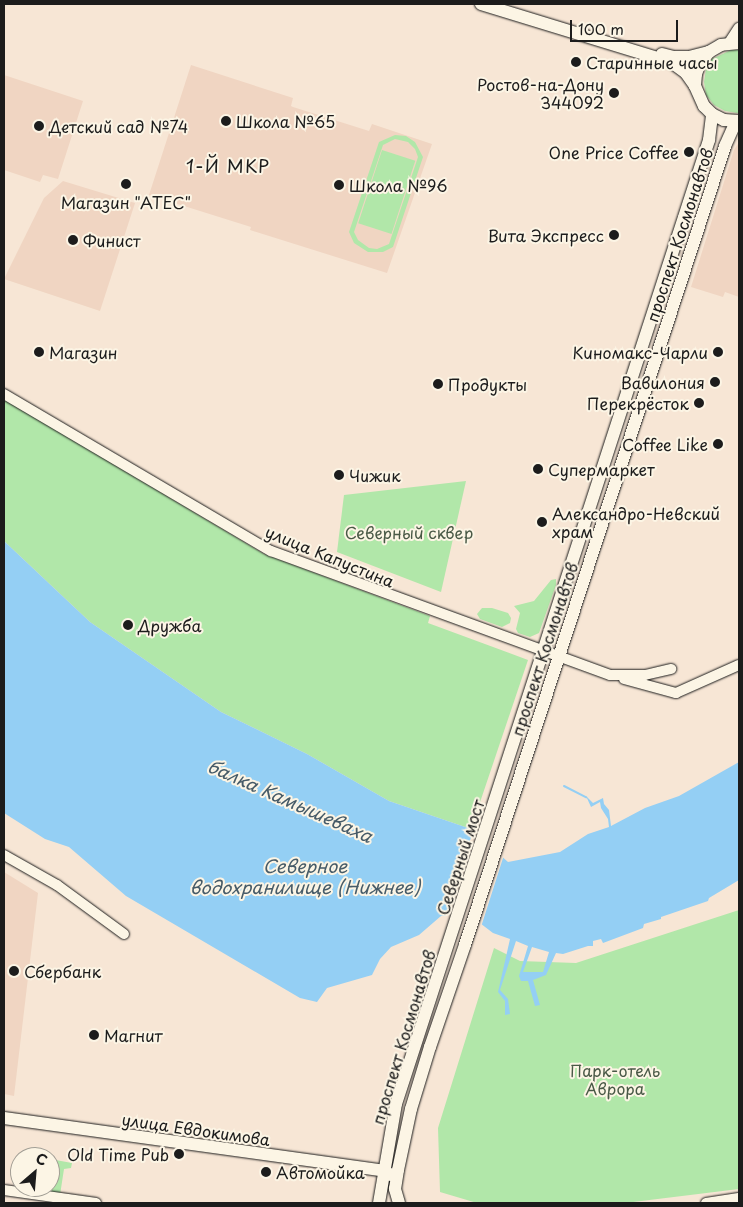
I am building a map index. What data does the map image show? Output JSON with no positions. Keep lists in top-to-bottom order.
{
  "streets": {
    "main road": ["проспект Космонавтов", "Северный мост", "улица Евдокимова"],
    "street": ["улица Капустина"]
  },
  "crossings": [
    ["проспект Космонавтов", "улица Капустина"],
    ["проспект Космонавтов", "Северный мост"],
    ["проспект Космонавтов", "улица Евдокимова"]
  ],
  "districts": ["1-Й МКР"],
  "water": ["балка Камышеваха", "Северное водохранилище (Нижнее)"],
  "parks": ["Северный сквер", "Парк-отель Аврора"],
  "places": [
    "Старинные часы",
    "Ростов-на-Дону 344092",
    "Школа №65",
    "Детский сад №74",
    "One Price Coffee",
    "Магазин \"АТЕС\"",
    "Школа №96",
    "Вита Экспресс",
    "Финист",
    "Магазин",
    "Киномакс-Чарли",
    "Вавилония",
    "Продукты",
    "Перекрёсток",
    "Coffee Like",
    "Супермаркет",
    "Чижик",
    "Александро-Невский храм",
    "Дружба",
    "Сбербанк",
    "Магнит",
    "Old Time Pub",
    "Автомойка"
  ],
  "scale_bar": "100 m",
  "north": "top right"
}
